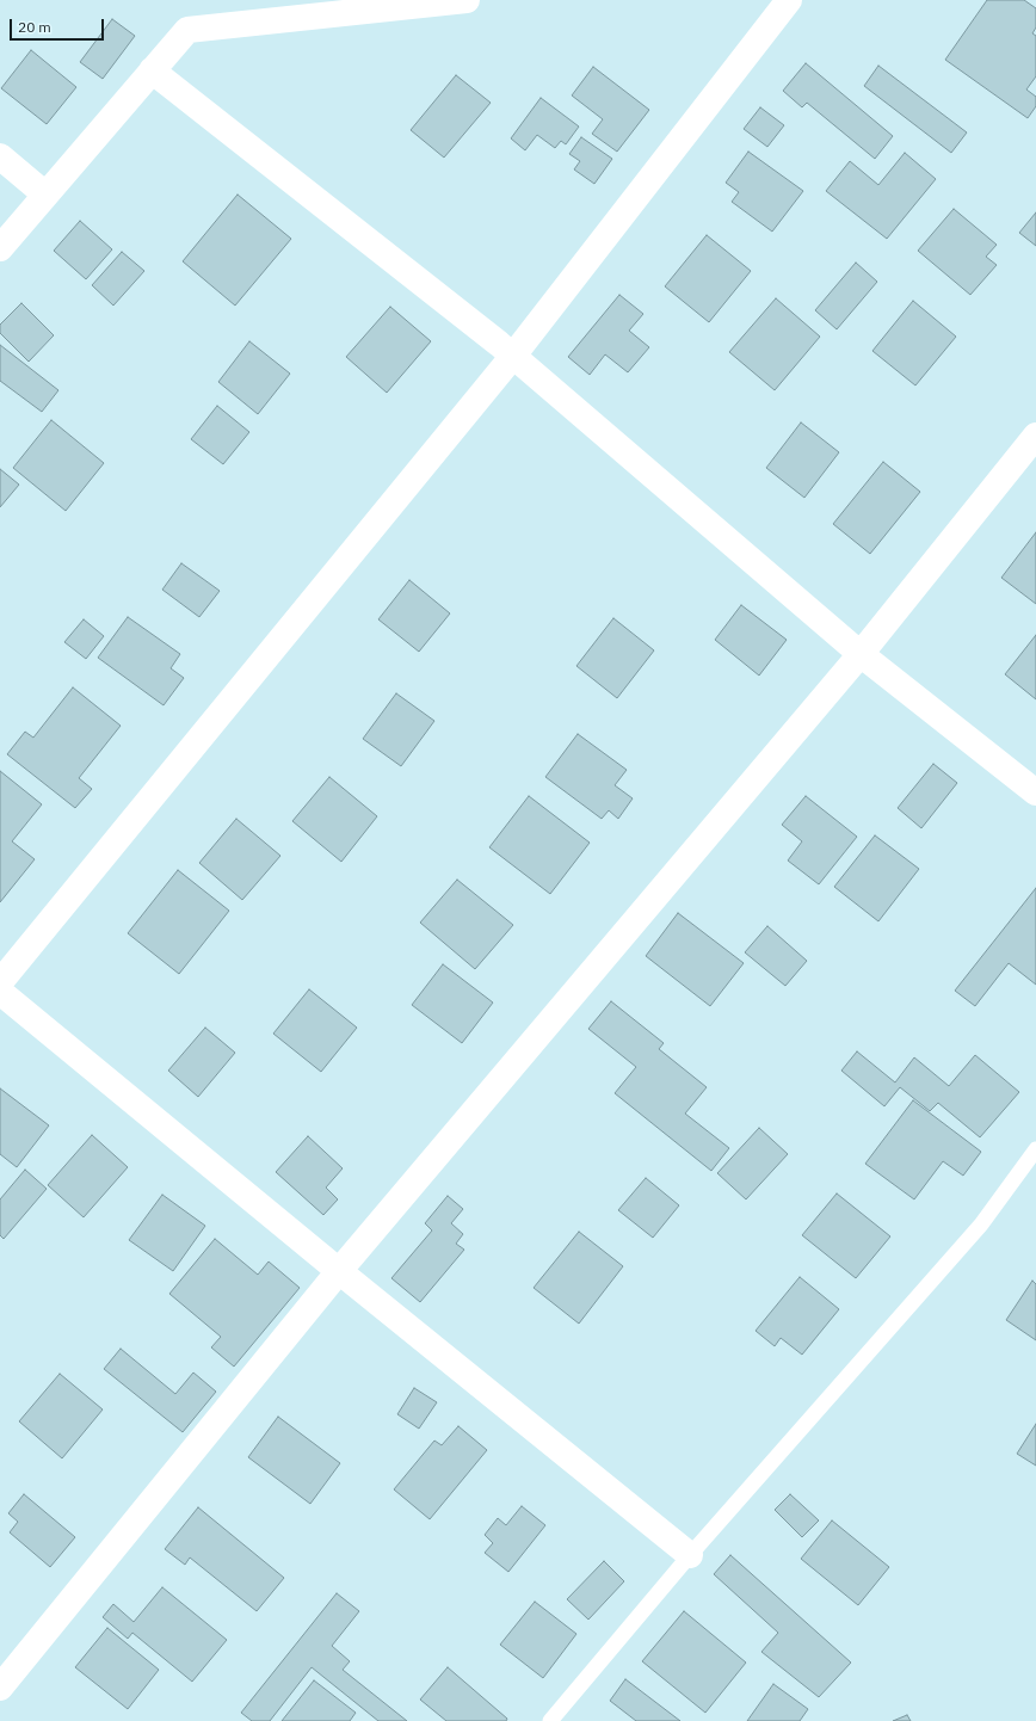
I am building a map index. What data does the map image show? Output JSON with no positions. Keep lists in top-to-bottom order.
{
  "scale_bar": "20 m"
}
